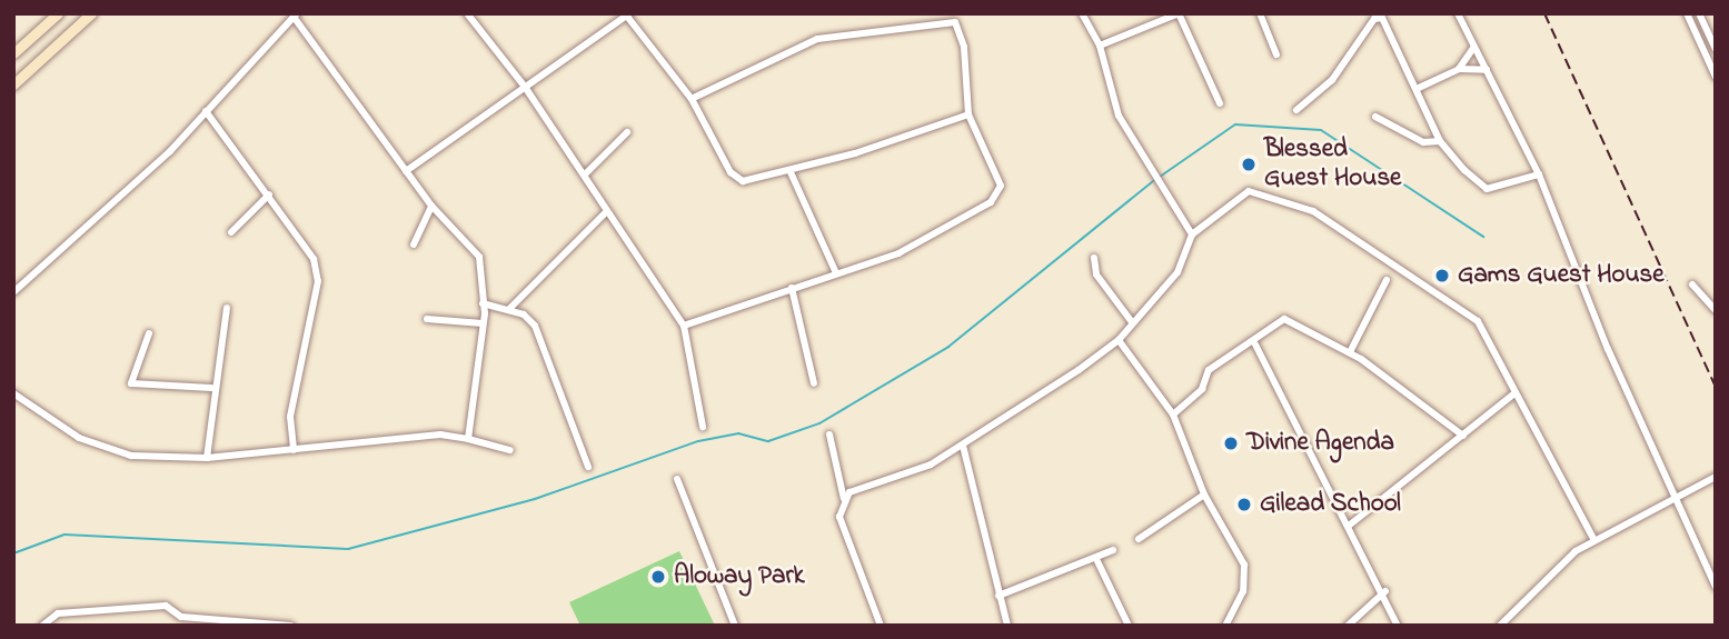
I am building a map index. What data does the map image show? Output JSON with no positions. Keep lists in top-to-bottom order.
{
  "places": [
    "Blessed Guest House",
    "Gams Guest House",
    "Divine Agenda",
    "Gilead School",
    "Aloway Park"
  ]
}
